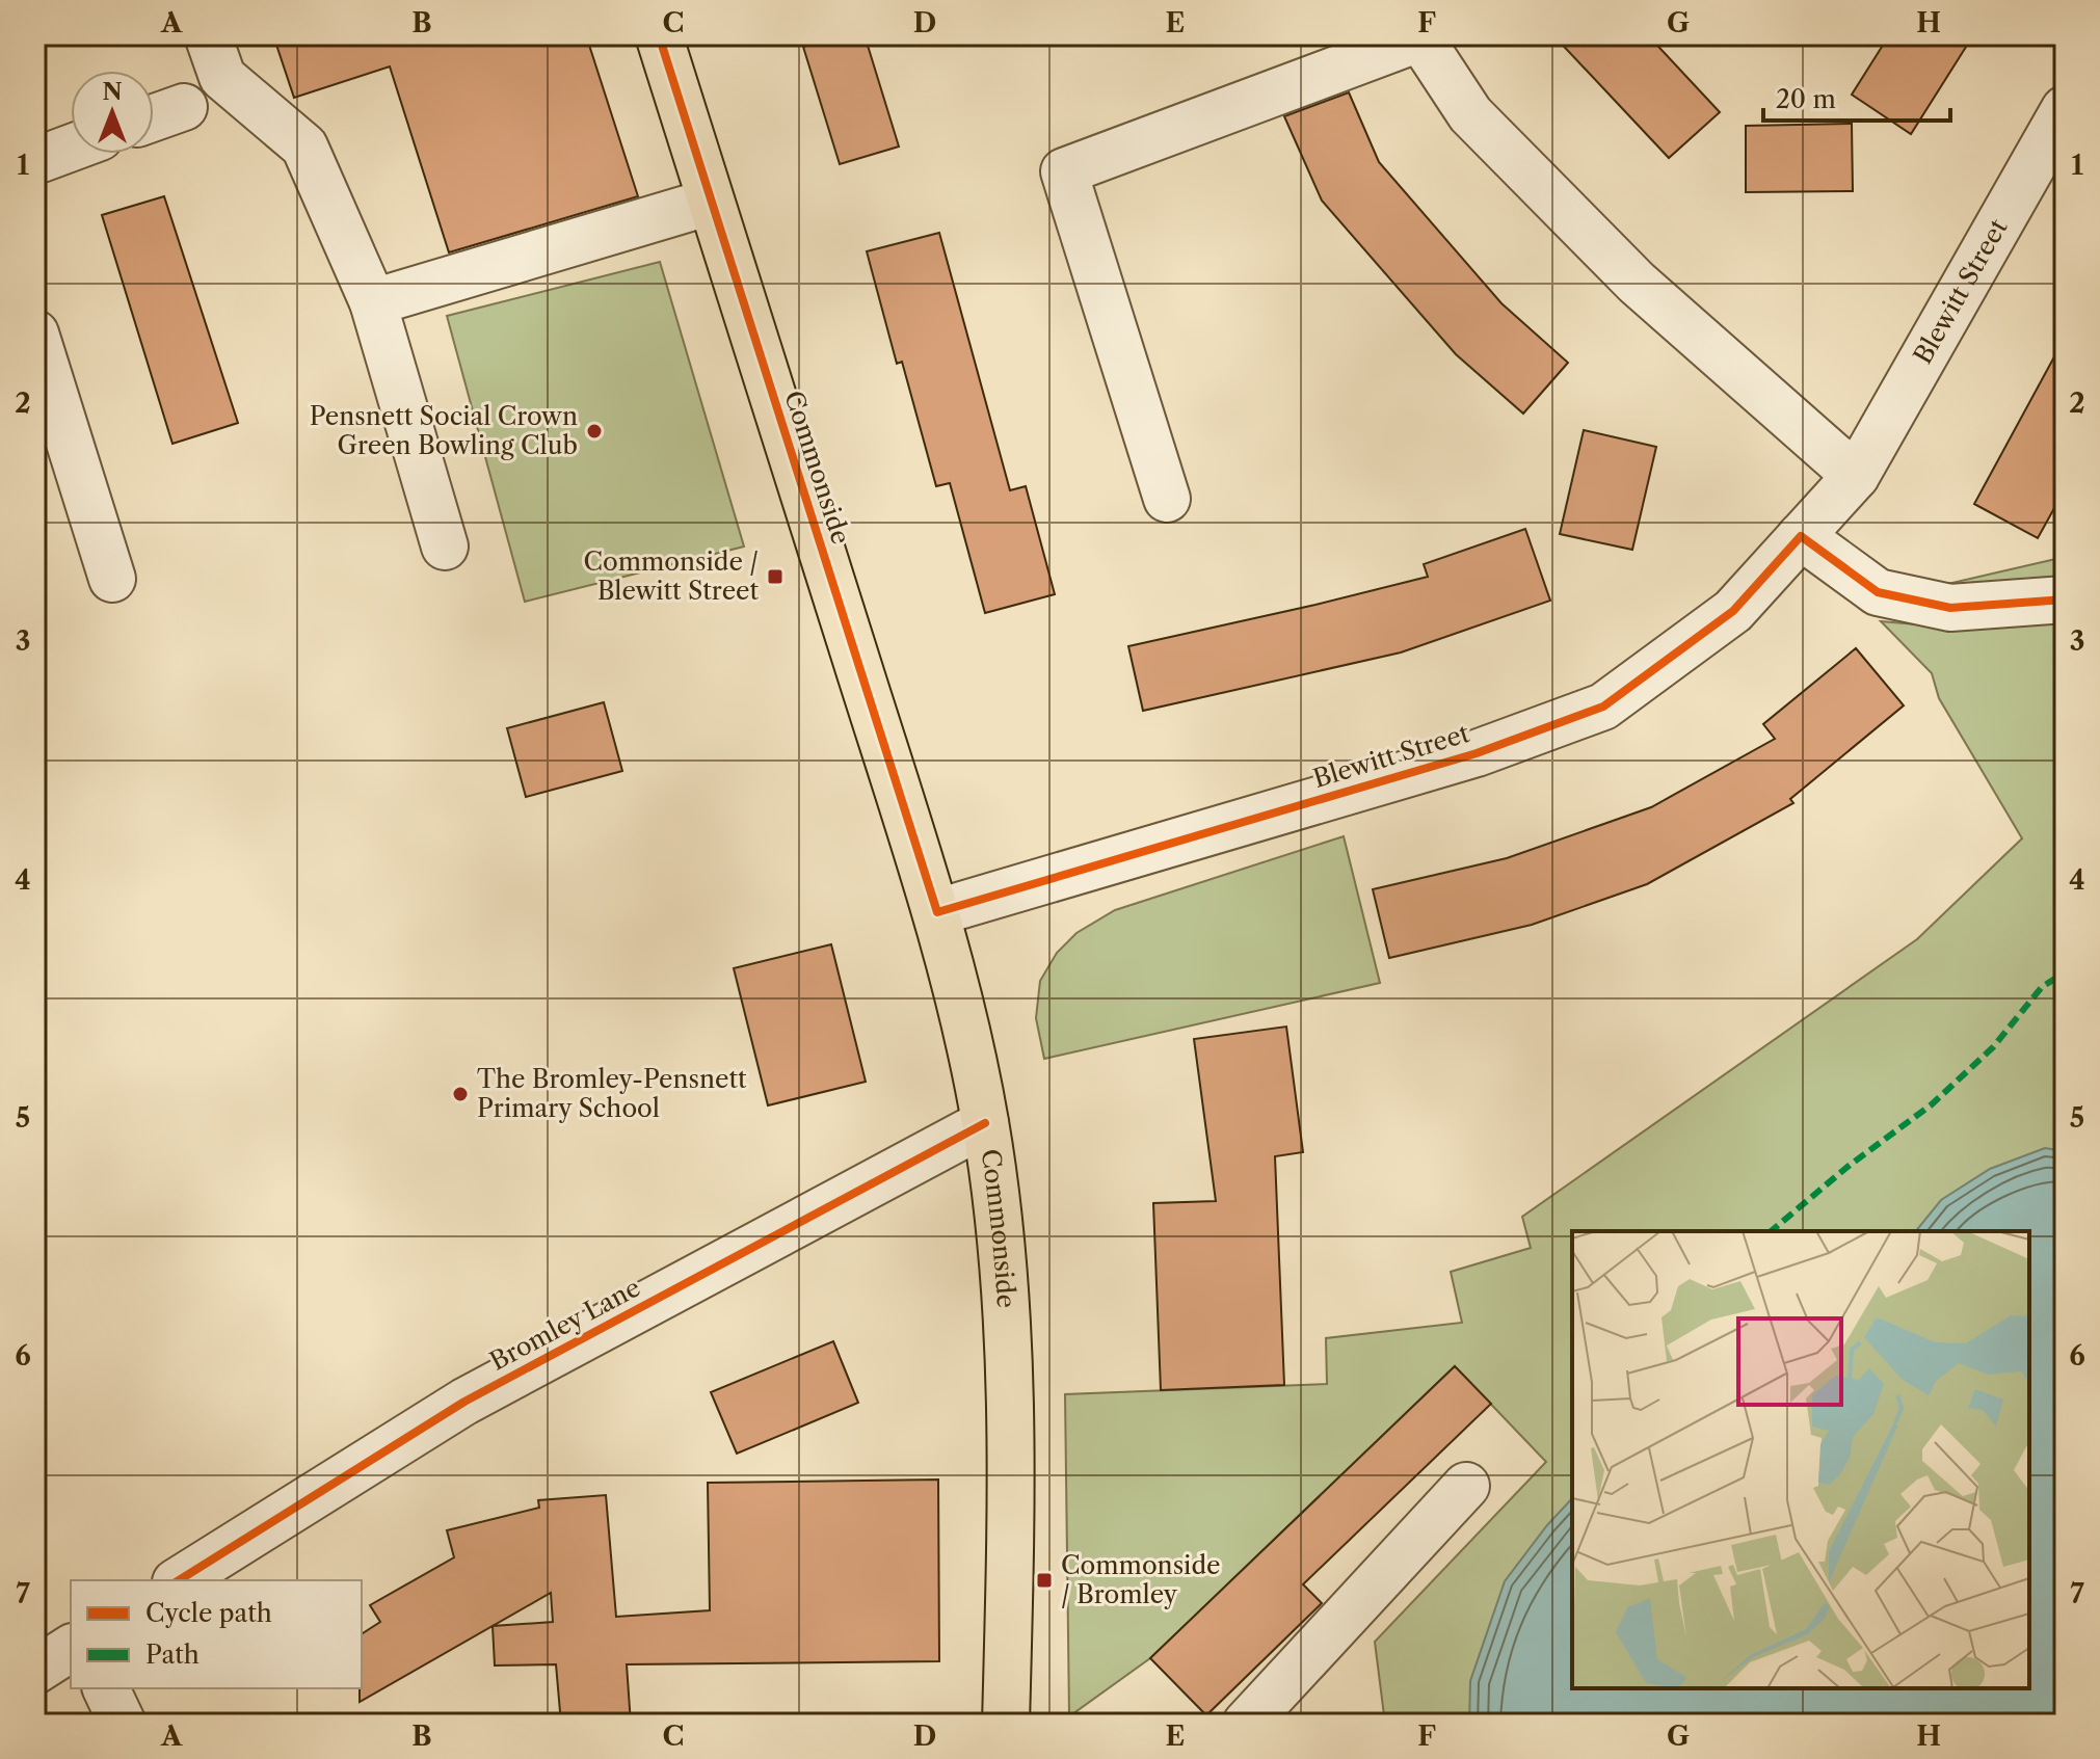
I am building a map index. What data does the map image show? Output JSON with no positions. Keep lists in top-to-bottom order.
{
  "streets": {
    "main road": ["Commonside"],
    "street": ["Blewitt Street", "Bromley Lane"]
  },
  "crossings": [
    ["Blewitt Street", "Commonside"],
    ["Commonside", "Bromley Lane"]
  ],
  "places": {
    "other": ["Pensnett Social Crown Green Bowling Club", "The Bromley-Pensnett Primary School"],
    "transit": ["Commonside / Blewitt Street", "Commonside / Bromley"]
  },
  "legend": ["Cycle path", "Path"],
  "scale_bar": "20 m",
  "north": "top",
  "grid": {
    "columns": [
      "A",
      "B",
      "C",
      "D",
      "E",
      "F",
      "G",
      "H"
    ],
    "rows": [
      "1",
      "2",
      "3",
      "4",
      "5",
      "6",
      "7"
    ]
  }
}
